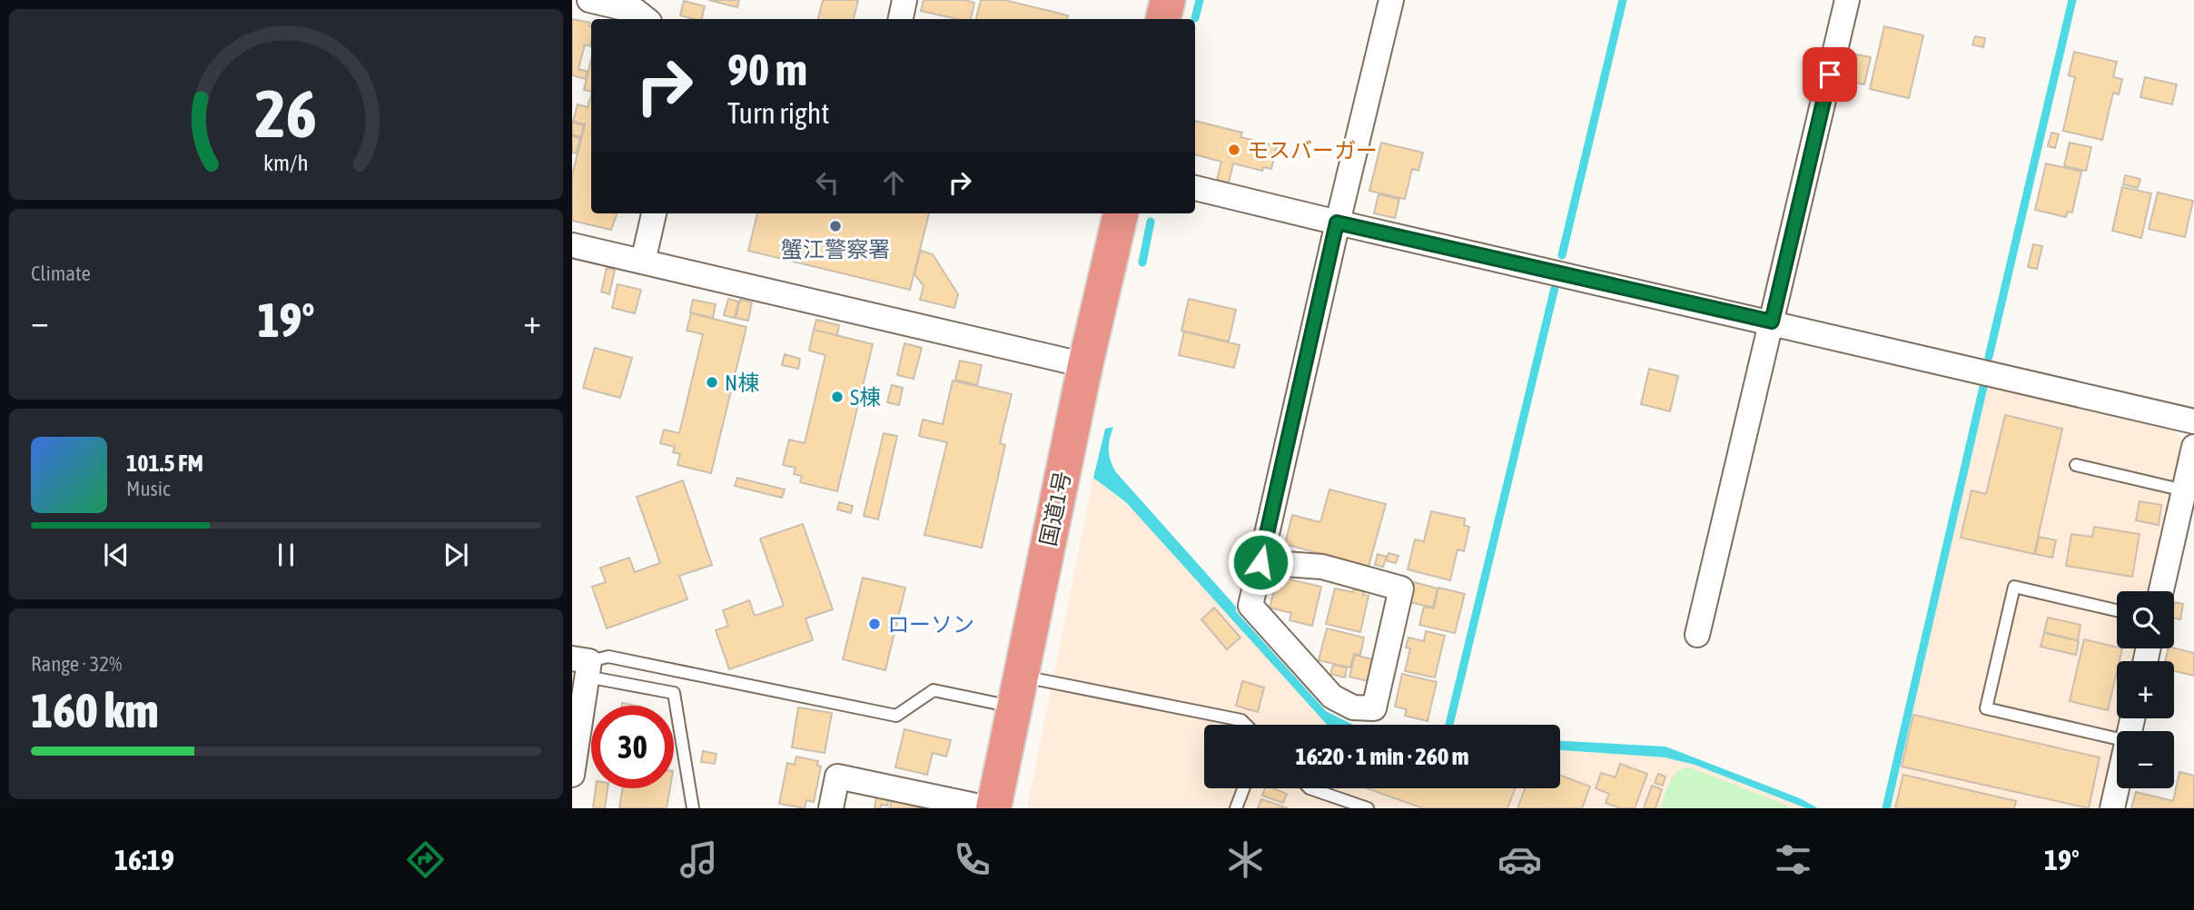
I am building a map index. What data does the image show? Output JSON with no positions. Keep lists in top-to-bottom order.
{
  "streets": {
    "highway": ["国道1号"]
  },
  "places": [
    "モスバーガー",
    "蟹江警察署",
    "N棟",
    "S棟",
    "ローソン"
  ],
  "page": {
    "turn": ["90 m", "Turn right"],
    "tile": [
      "Climate",
      ["Range · 32%", "160 km"]
    ],
    "heat": ["−", "19°", "+"],
    "song": ["101.5 FM", "Music"],
    "map_buttons": ["+", "−"],
    "limit": "30",
    "trip": "16:20 · 1 min · 260 m",
    "tabs": ["16:19", "19°"],
    "gauge": ["26", "km/h"]
  }
}
